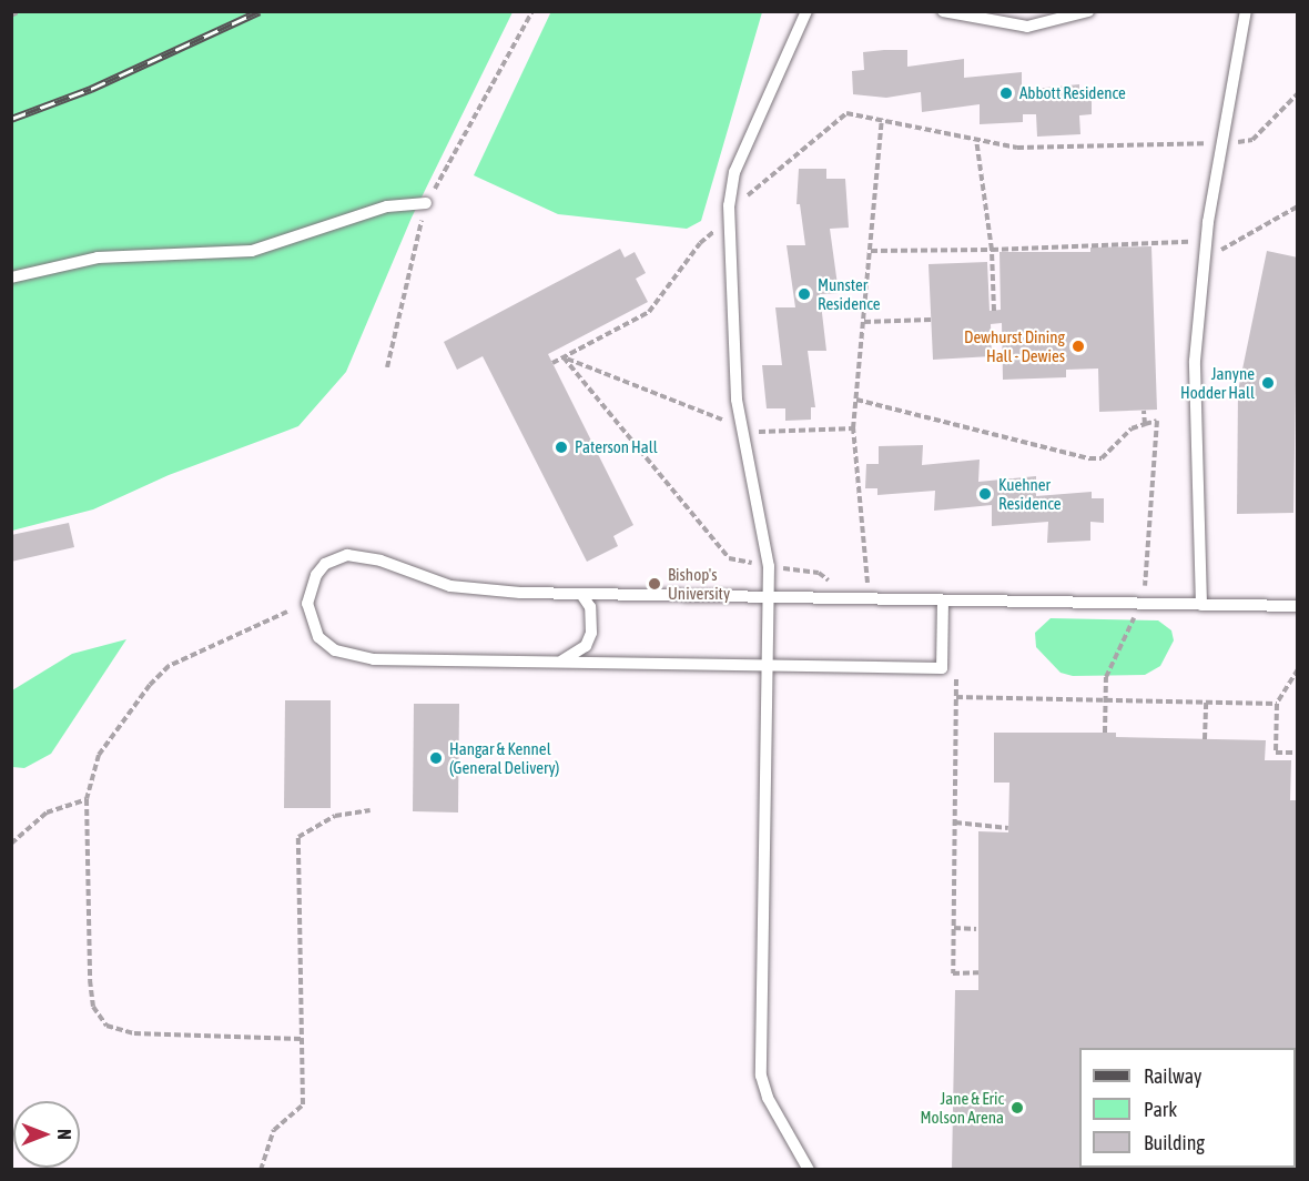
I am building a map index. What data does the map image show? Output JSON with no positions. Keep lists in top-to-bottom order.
{
  "places": [
    "Abbott Residence",
    "Munster Residence",
    "Dewhurst Dining Hall - Dewies",
    "Janyne Hodder Hall",
    "Paterson Hall",
    "Kuehner Residence",
    "Bishop's University",
    "Hangar & Kennel (General Delivery)",
    "Jane & Eric Molson Arena"
  ],
  "legend": ["Railway", "Park", "Building"],
  "north": "right"
}
